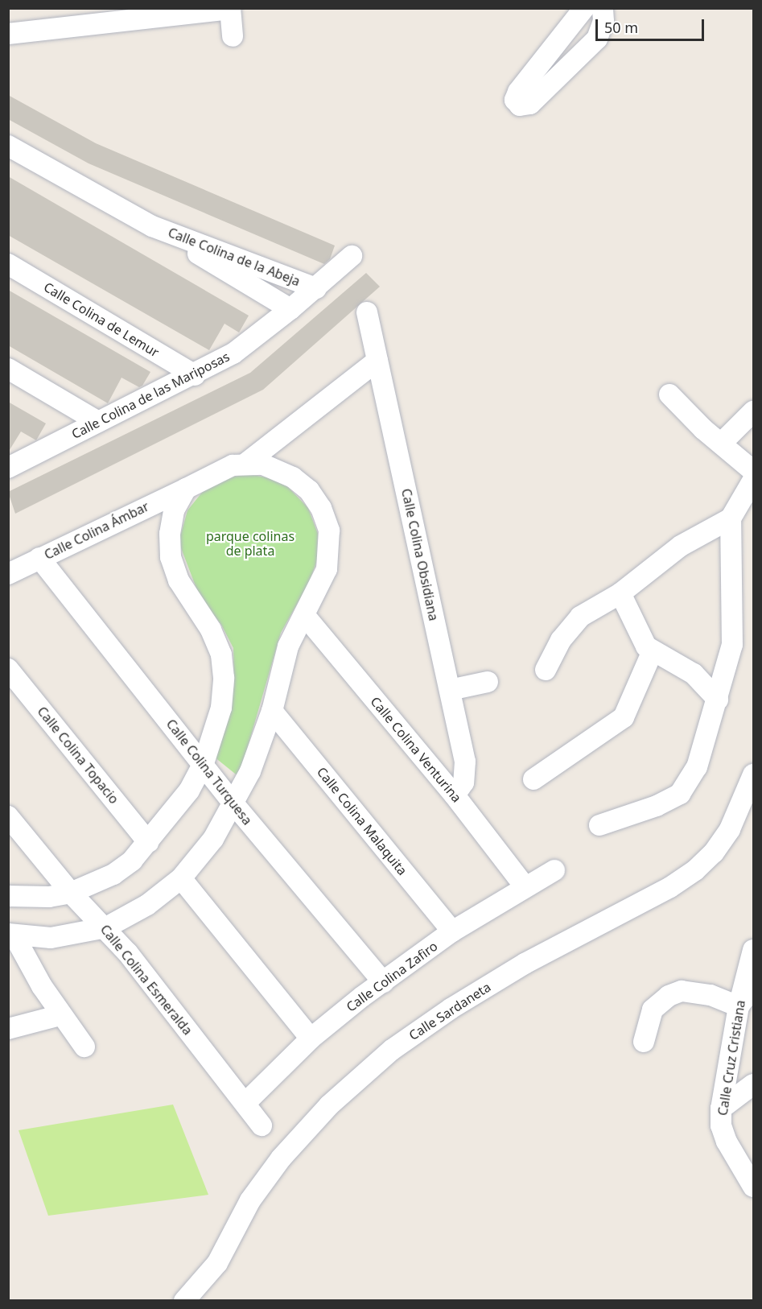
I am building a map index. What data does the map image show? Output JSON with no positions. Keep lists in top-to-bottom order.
{
  "streets": {
    "street": [
      "Calle Colina de la Abeja",
      "Calle Colina de Lemur",
      "Calle Colina de las Mariposas",
      "Calle Colina Ámbar",
      "Calle Colina Obsidiana",
      "Calle Colina Venturina",
      "Calle Colina Topacio",
      "Calle Colina Turquesa",
      "Calle Colina Malaquita",
      "Calle Colina Zafiro",
      "Calle Colina Esmeralda",
      "Calle Sardaneta",
      "Calle Cruz Cristiana"
    ]
  },
  "crossings": [
    ["Calle Colina de la Abeja", "Calle Colina de las Mariposas"],
    ["Calle Colina de Lemur", "Calle Colina de las Mariposas"],
    ["Calle Colina Ámbar", "Calle Colina Turquesa"],
    ["Calle Colina Obsidiana", "Calle Colina Venturina"],
    ["Calle Colina Venturina", "Calle Colina Zafiro"],
    ["Calle Colina Turquesa", "Calle Colina Zafiro"],
    ["Calle Colina Malaquita", "Calle Colina Zafiro"],
    ["Calle Colina Zafiro", "Calle Colina Esmeralda"]
  ],
  "parks": ["parque colinas de plata"],
  "scale_bar": "50 m"
}
